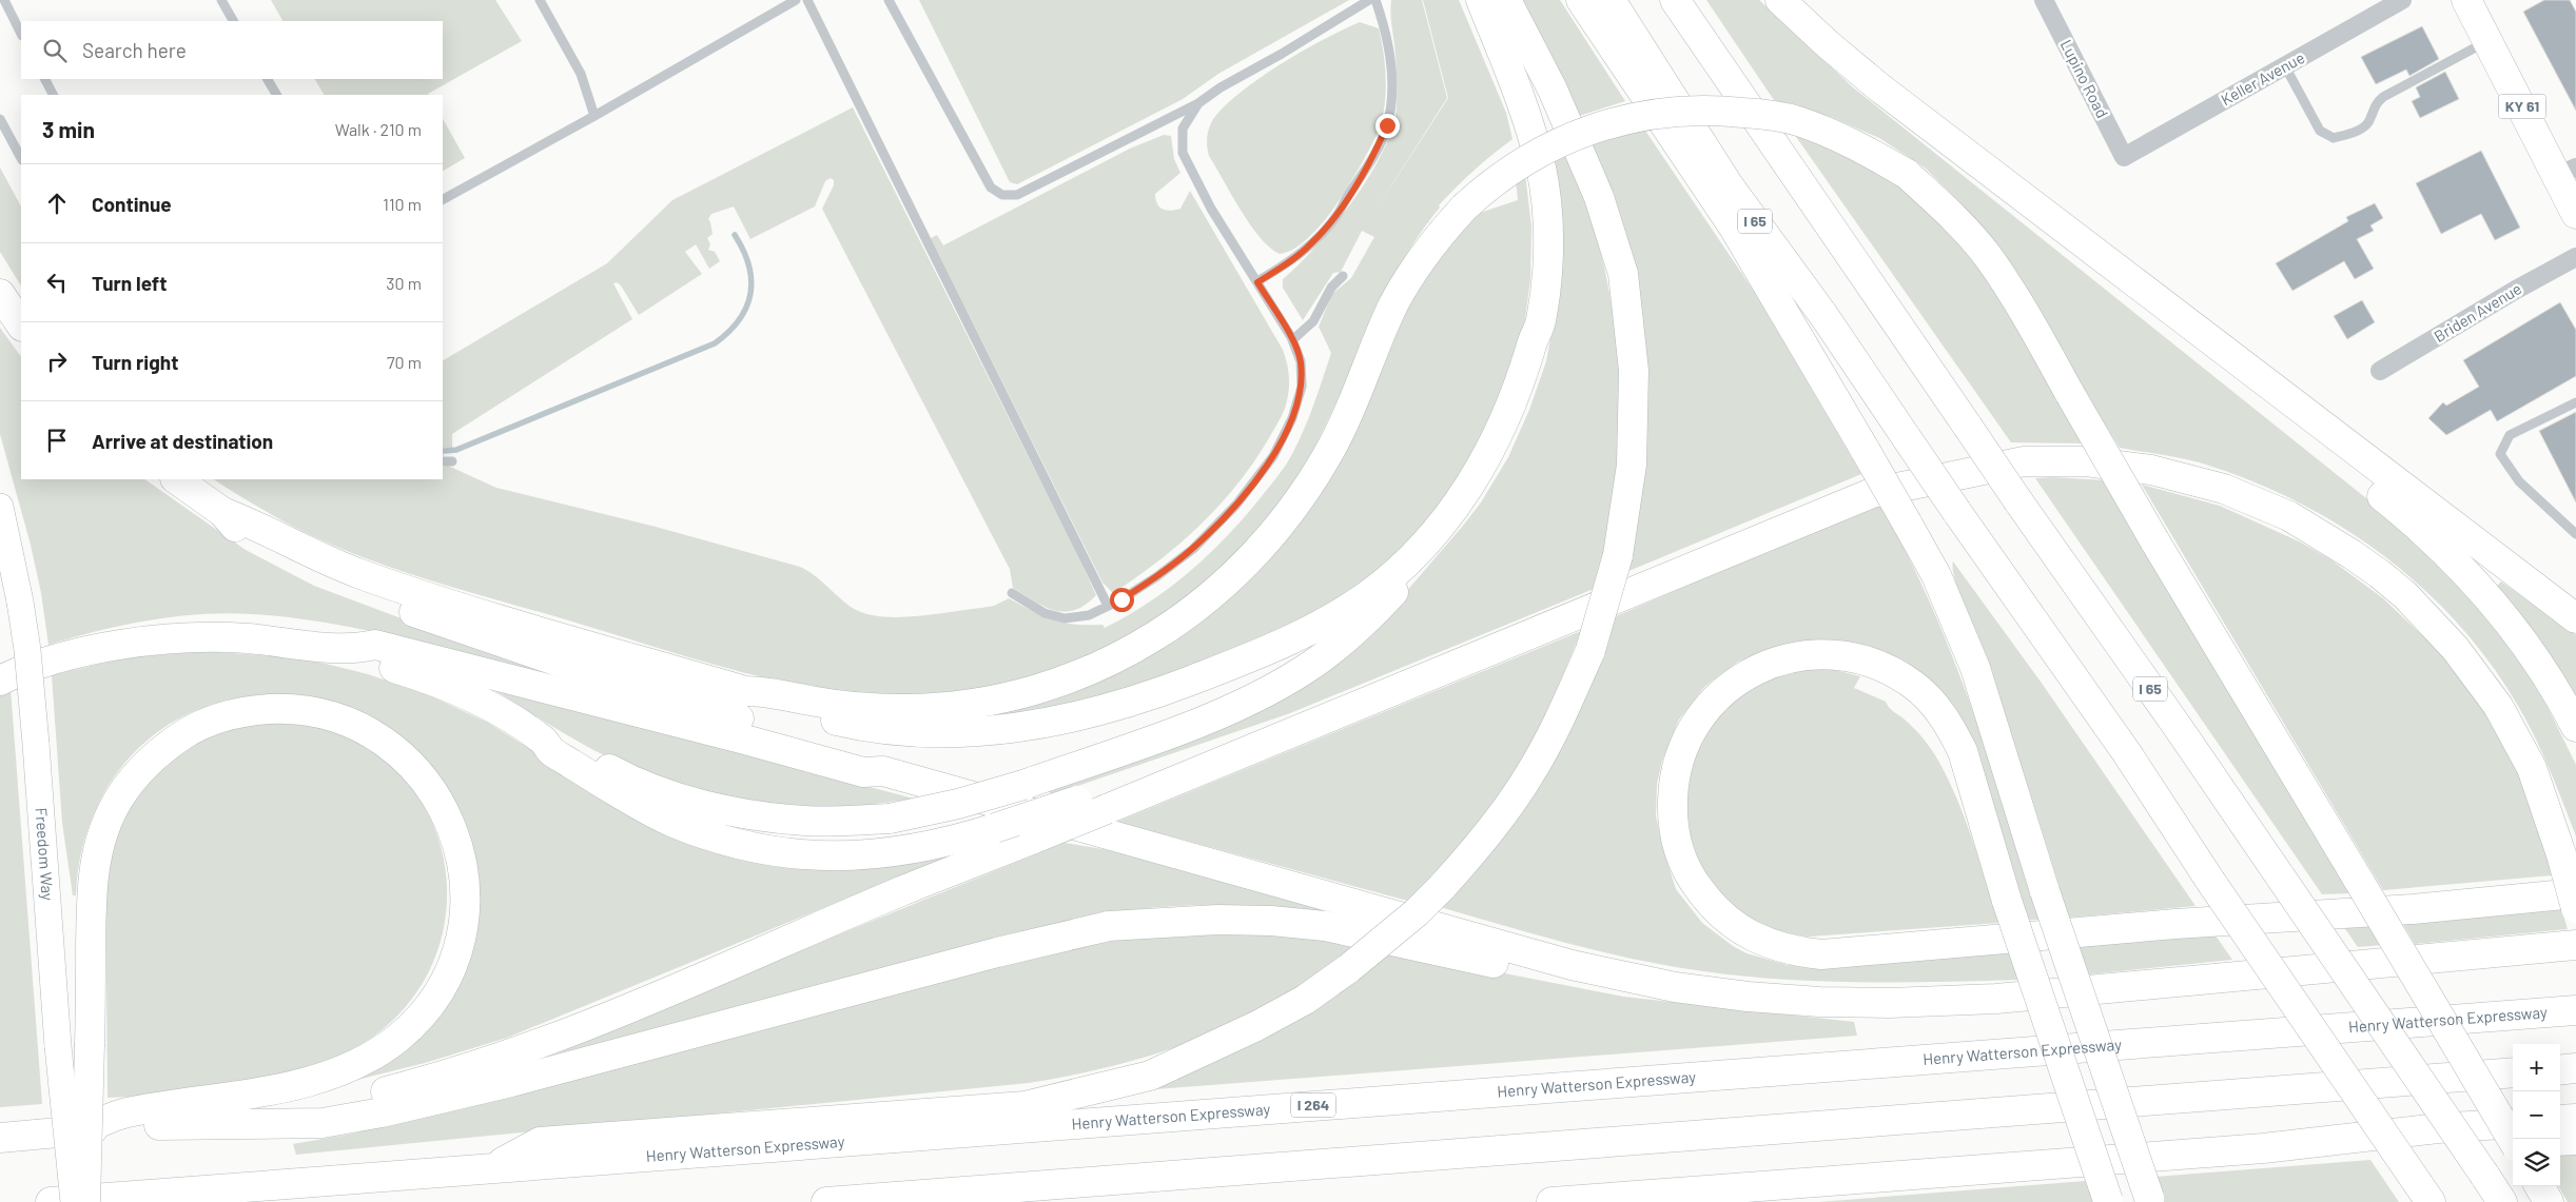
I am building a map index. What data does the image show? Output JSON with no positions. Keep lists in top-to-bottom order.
{
  "streets": {
    "main road": [
      "KY 61",
      "I 65",
      "Freedom Way",
      "Henry Watterson Expressway",
      "I 264"
    ],
    "street": ["Lupino Road", "Keller Avenue", "Briden Avenue"]
  },
  "crossings": [
    ["Lupino Road", "Keller Avenue"]
  ],
  "page": {
    "search": "Search here",
    "heading": ["3 min", "Walk · 210 m"],
    "list": [
      ["Continue", "110 m"],
      ["Turn left", "30 m"],
      ["Turn right", "70 m"],
      "Arrive at destination"
    ],
    "map_buttons": ["+", "−"]
  }
}
